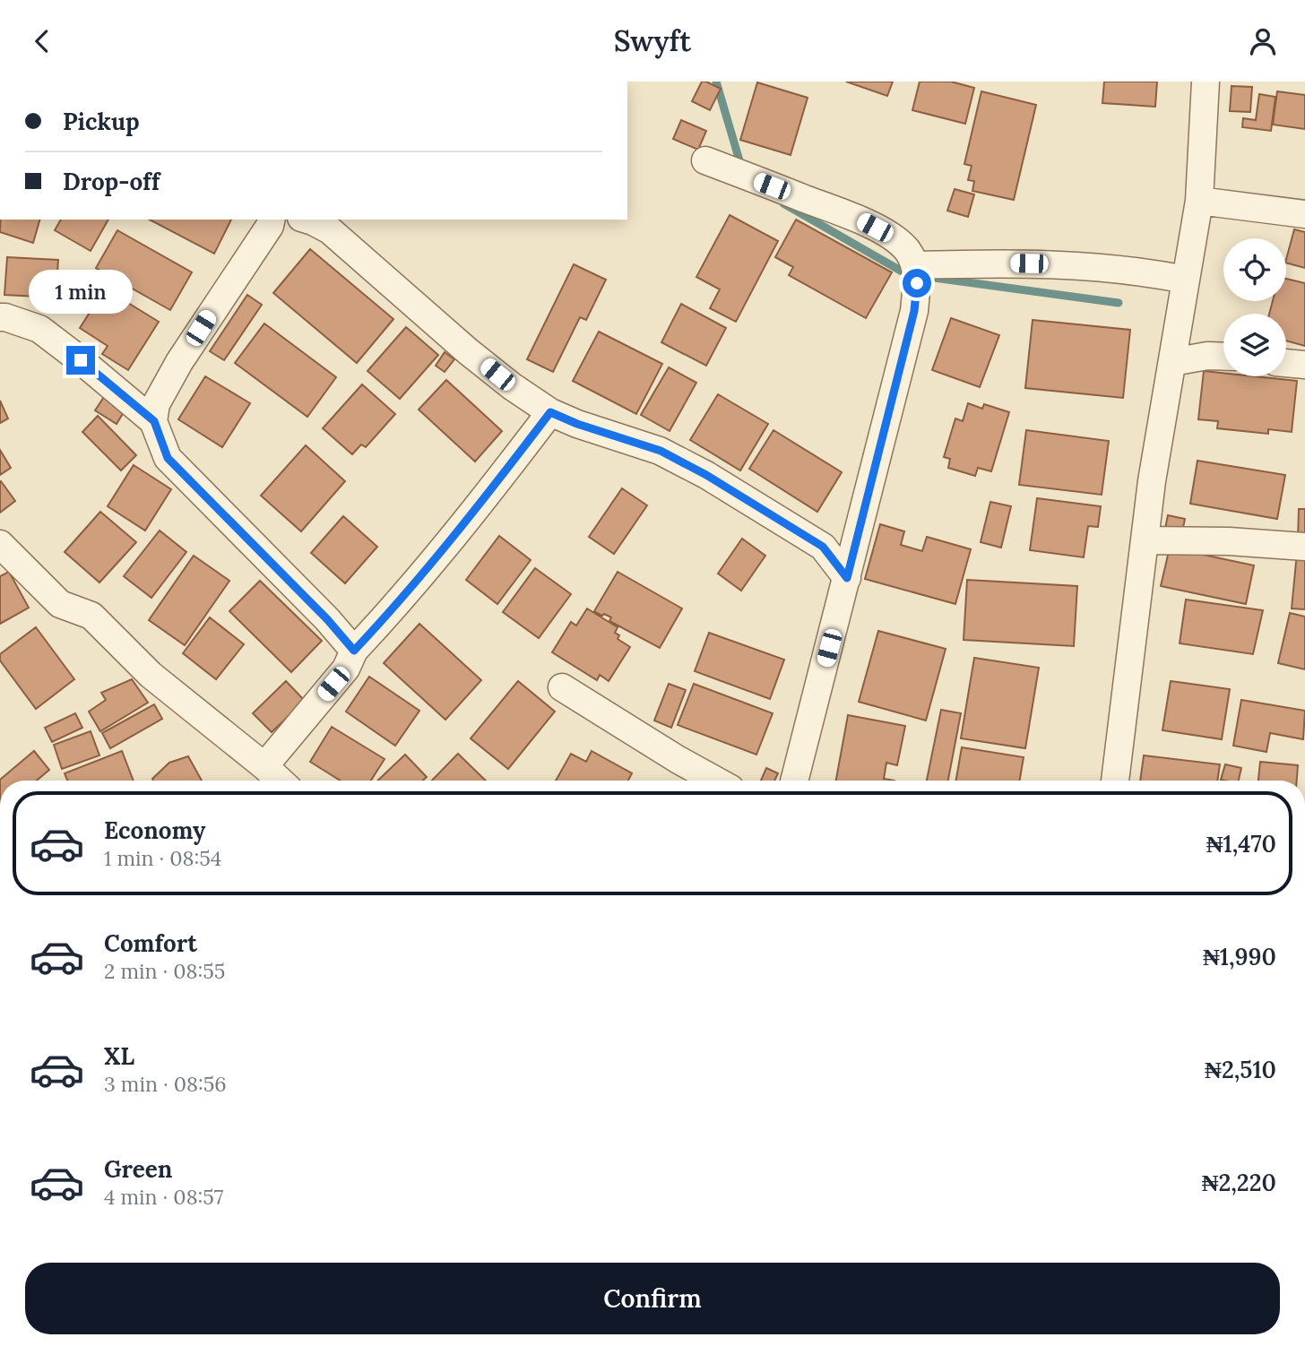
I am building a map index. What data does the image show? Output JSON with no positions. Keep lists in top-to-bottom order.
{
  "page": {
    "header": "Swyft",
    "banner": ["Pickup", "Drop-off"],
    "bubble": "1 min",
    "list": [
      {
        "name": "Economy",
        "note": "1 min · 08:54",
        "value": "₦1,470"
      },
      {
        "name": "Comfort",
        "note": "2 min · 08:55",
        "value": "₦1,990"
      },
      {
        "name": "XL",
        "note": "3 min · 08:56",
        "value": "₦2,510"
      },
      {
        "name": "Green",
        "note": "4 min · 08:57",
        "value": "₦2,220"
      }
    ],
    "buttons": "Confirm"
  }
}
